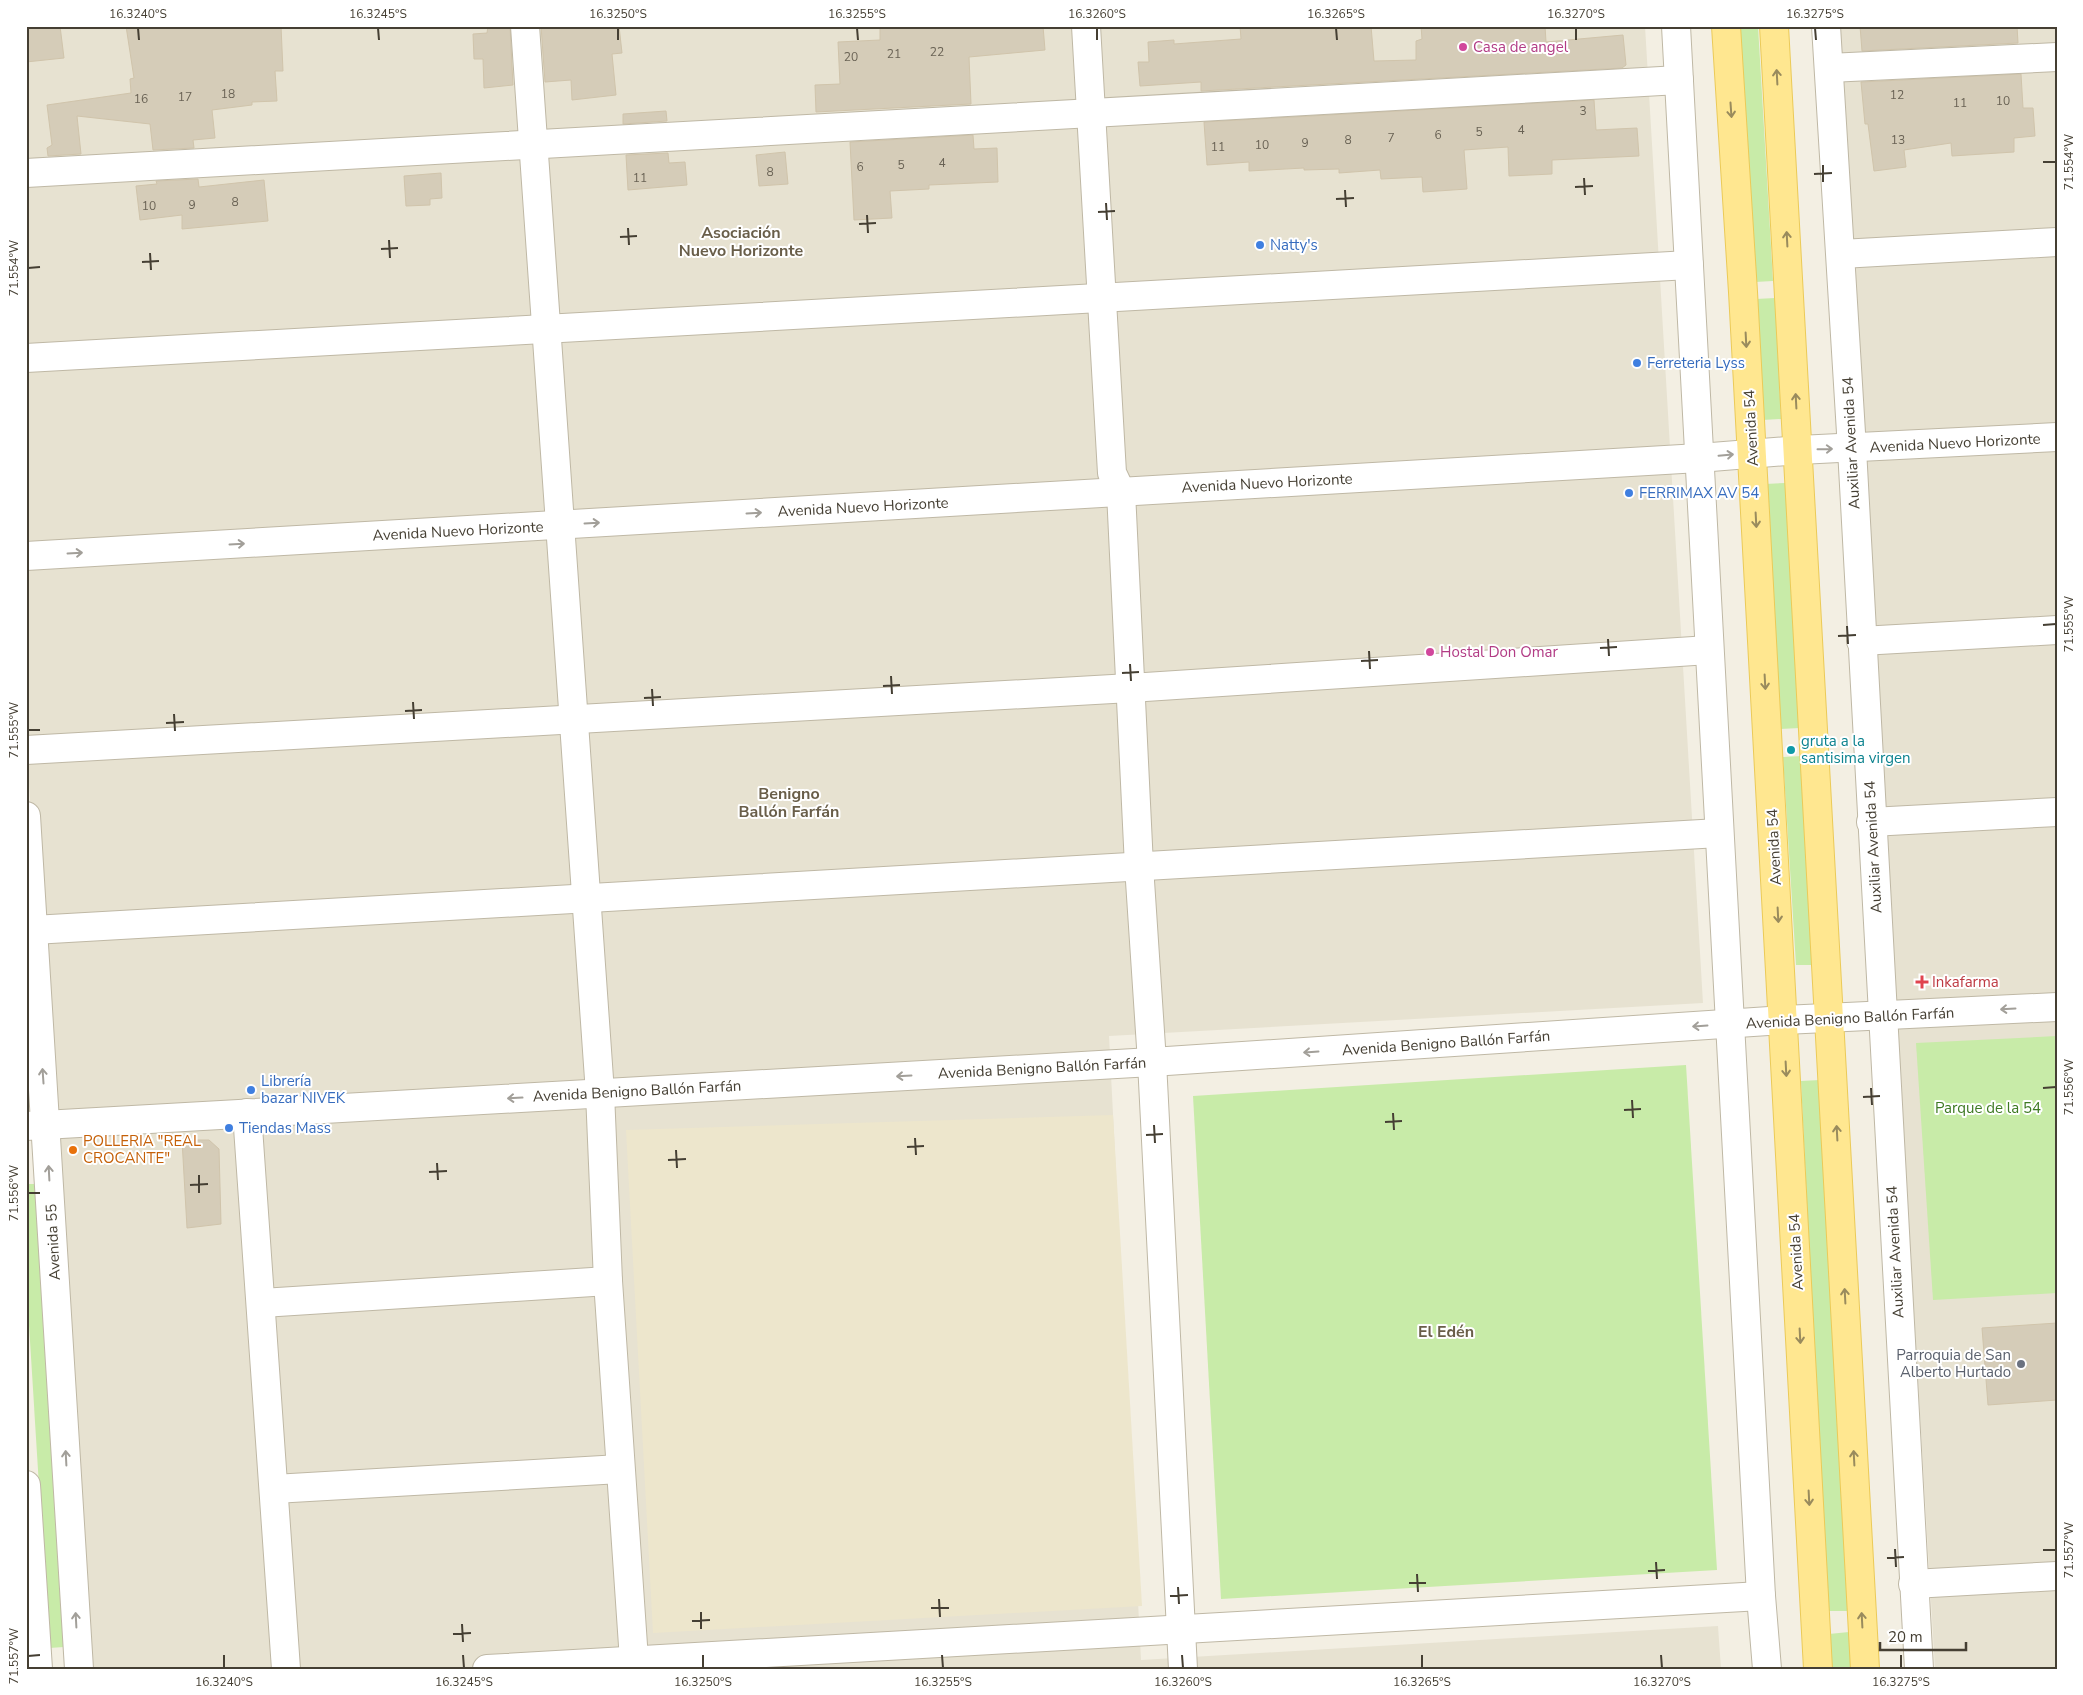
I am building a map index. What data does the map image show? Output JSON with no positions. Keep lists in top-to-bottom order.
{
  "streets": {
    "main road": ["Avenida 54"],
    "street": [
      "Auxiliar Avenida 54",
      "Avenida Nuevo Horizonte",
      "Avenida Benigno Ballón Farfán",
      "Avenida 55"
    ]
  },
  "crossings": [
    ["Avenida 54", "Avenida Nuevo Horizonte"],
    ["Avenida 54", "Avenida Benigno Ballón Farfán"],
    ["Auxiliar Avenida 54", "Avenida Nuevo Horizonte"],
    ["Auxiliar Avenida 54", "Avenida Benigno Ballón Farfán"],
    ["Avenida Benigno Ballón Farfán", "Avenida 55"]
  ],
  "districts": ["Asociación Nuevo Horizonte", "Benigno Ballón Farfán", "El Edén"],
  "parks": ["Parque de la 54"],
  "places": {
    "other": [
      "Casa de angel",
      "Natty's",
      "Ferreteria Lyss",
      "FERRIMAX AV 54",
      "Hostal Don Omar",
      "gruta a la santisima virgen",
      "Librería bazar NIVEK",
      "Tiendas Mass",
      "POLLERIA \"REAL CROCANTE\"",
      "Parroquia de San Alberto Hurtado"
    ],
    "health": ["Inkafarma"]
  },
  "house_numbers": [
    "22",
    "21",
    "20",
    "18",
    "12",
    "17",
    "16",
    "10",
    "11",
    "3",
    "4",
    "5",
    "6",
    "7",
    "8",
    "13",
    "9",
    "10",
    "11",
    "4",
    "5",
    "6",
    "8",
    "11",
    "8",
    "9",
    "10"
  ],
  "scale_bar": "20 m",
  "coordinates": [
    "16.3240°S",
    "16.3245°S",
    "16.3250°S",
    "16.3255°S",
    "16.3260°S",
    "16.3265°S",
    "16.3270°S",
    "16.3275°S",
    "71.554°W",
    "71.555°W",
    "71.556°W",
    "71.557°W"
  ]
}
